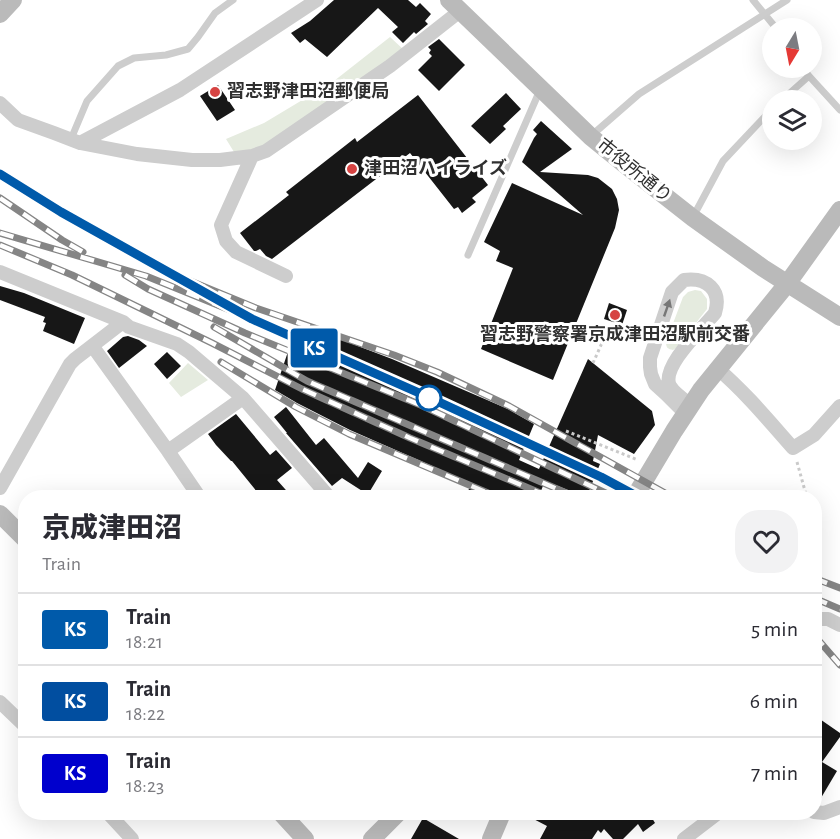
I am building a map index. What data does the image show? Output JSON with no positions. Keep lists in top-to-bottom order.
{
  "streets": {
    "street": ["市役所通り"]
  },
  "places": ["習志野津田沼郵便局", "津田沼ハイライズ", "習志野警察署京成津田沼駅前交番"],
  "north": "bottom",
  "page": {
    "on_map": "KS",
    "heading": ["京成津田沼", "Train"],
    "list": [
      {
        "mark": "KS",
        "name": "Train",
        "note": "18:21",
        "value": "5 min"
      },
      {
        "mark": "KS",
        "name": "Train",
        "note": "18:22",
        "value": "6 min"
      },
      {
        "mark": "KS",
        "name": "Train",
        "note": "18:23",
        "value": "7 min"
      }
    ]
  }
}
